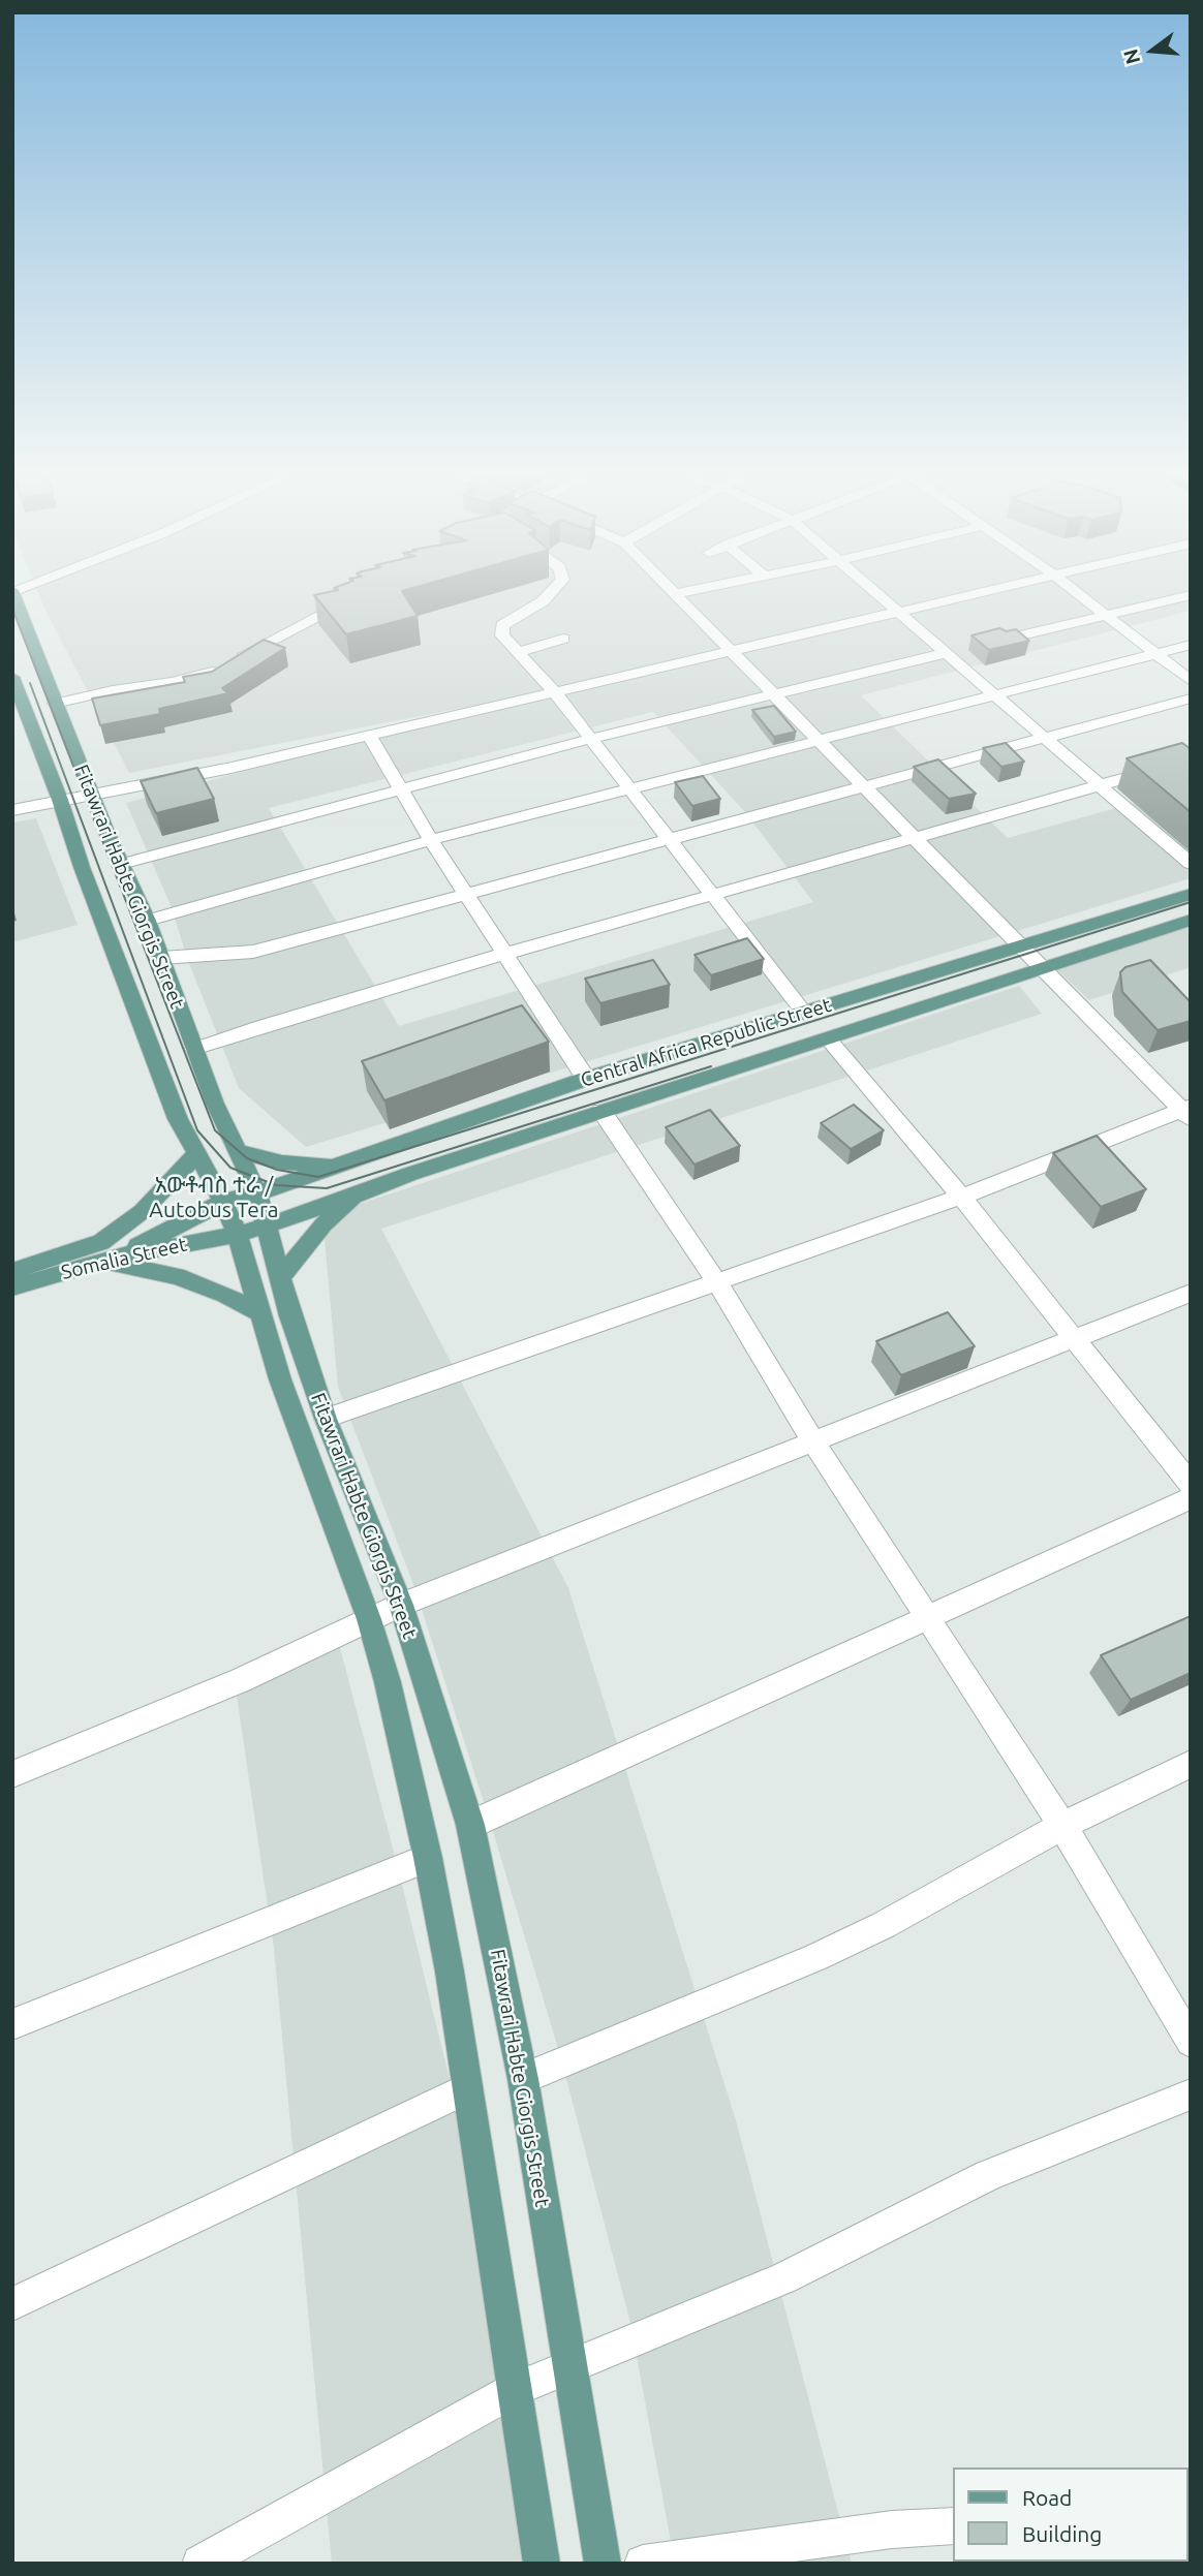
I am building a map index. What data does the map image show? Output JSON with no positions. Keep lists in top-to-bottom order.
{
  "streets": {
    "main road": ["Fitawrari Habte Giorgis Street", "Central Africa Republic Street", "Somalia Street"]
  },
  "crossings": [
    ["Fitawrari Habte Giorgis Street", "Central Africa Republic Street"],
    ["Central Africa Republic Street", "Somalia Street"]
  ],
  "districts": ["አውቶብስ ተራ / Autobus Tera"],
  "legend": ["Road", "Building"],
  "north": "left"
}
